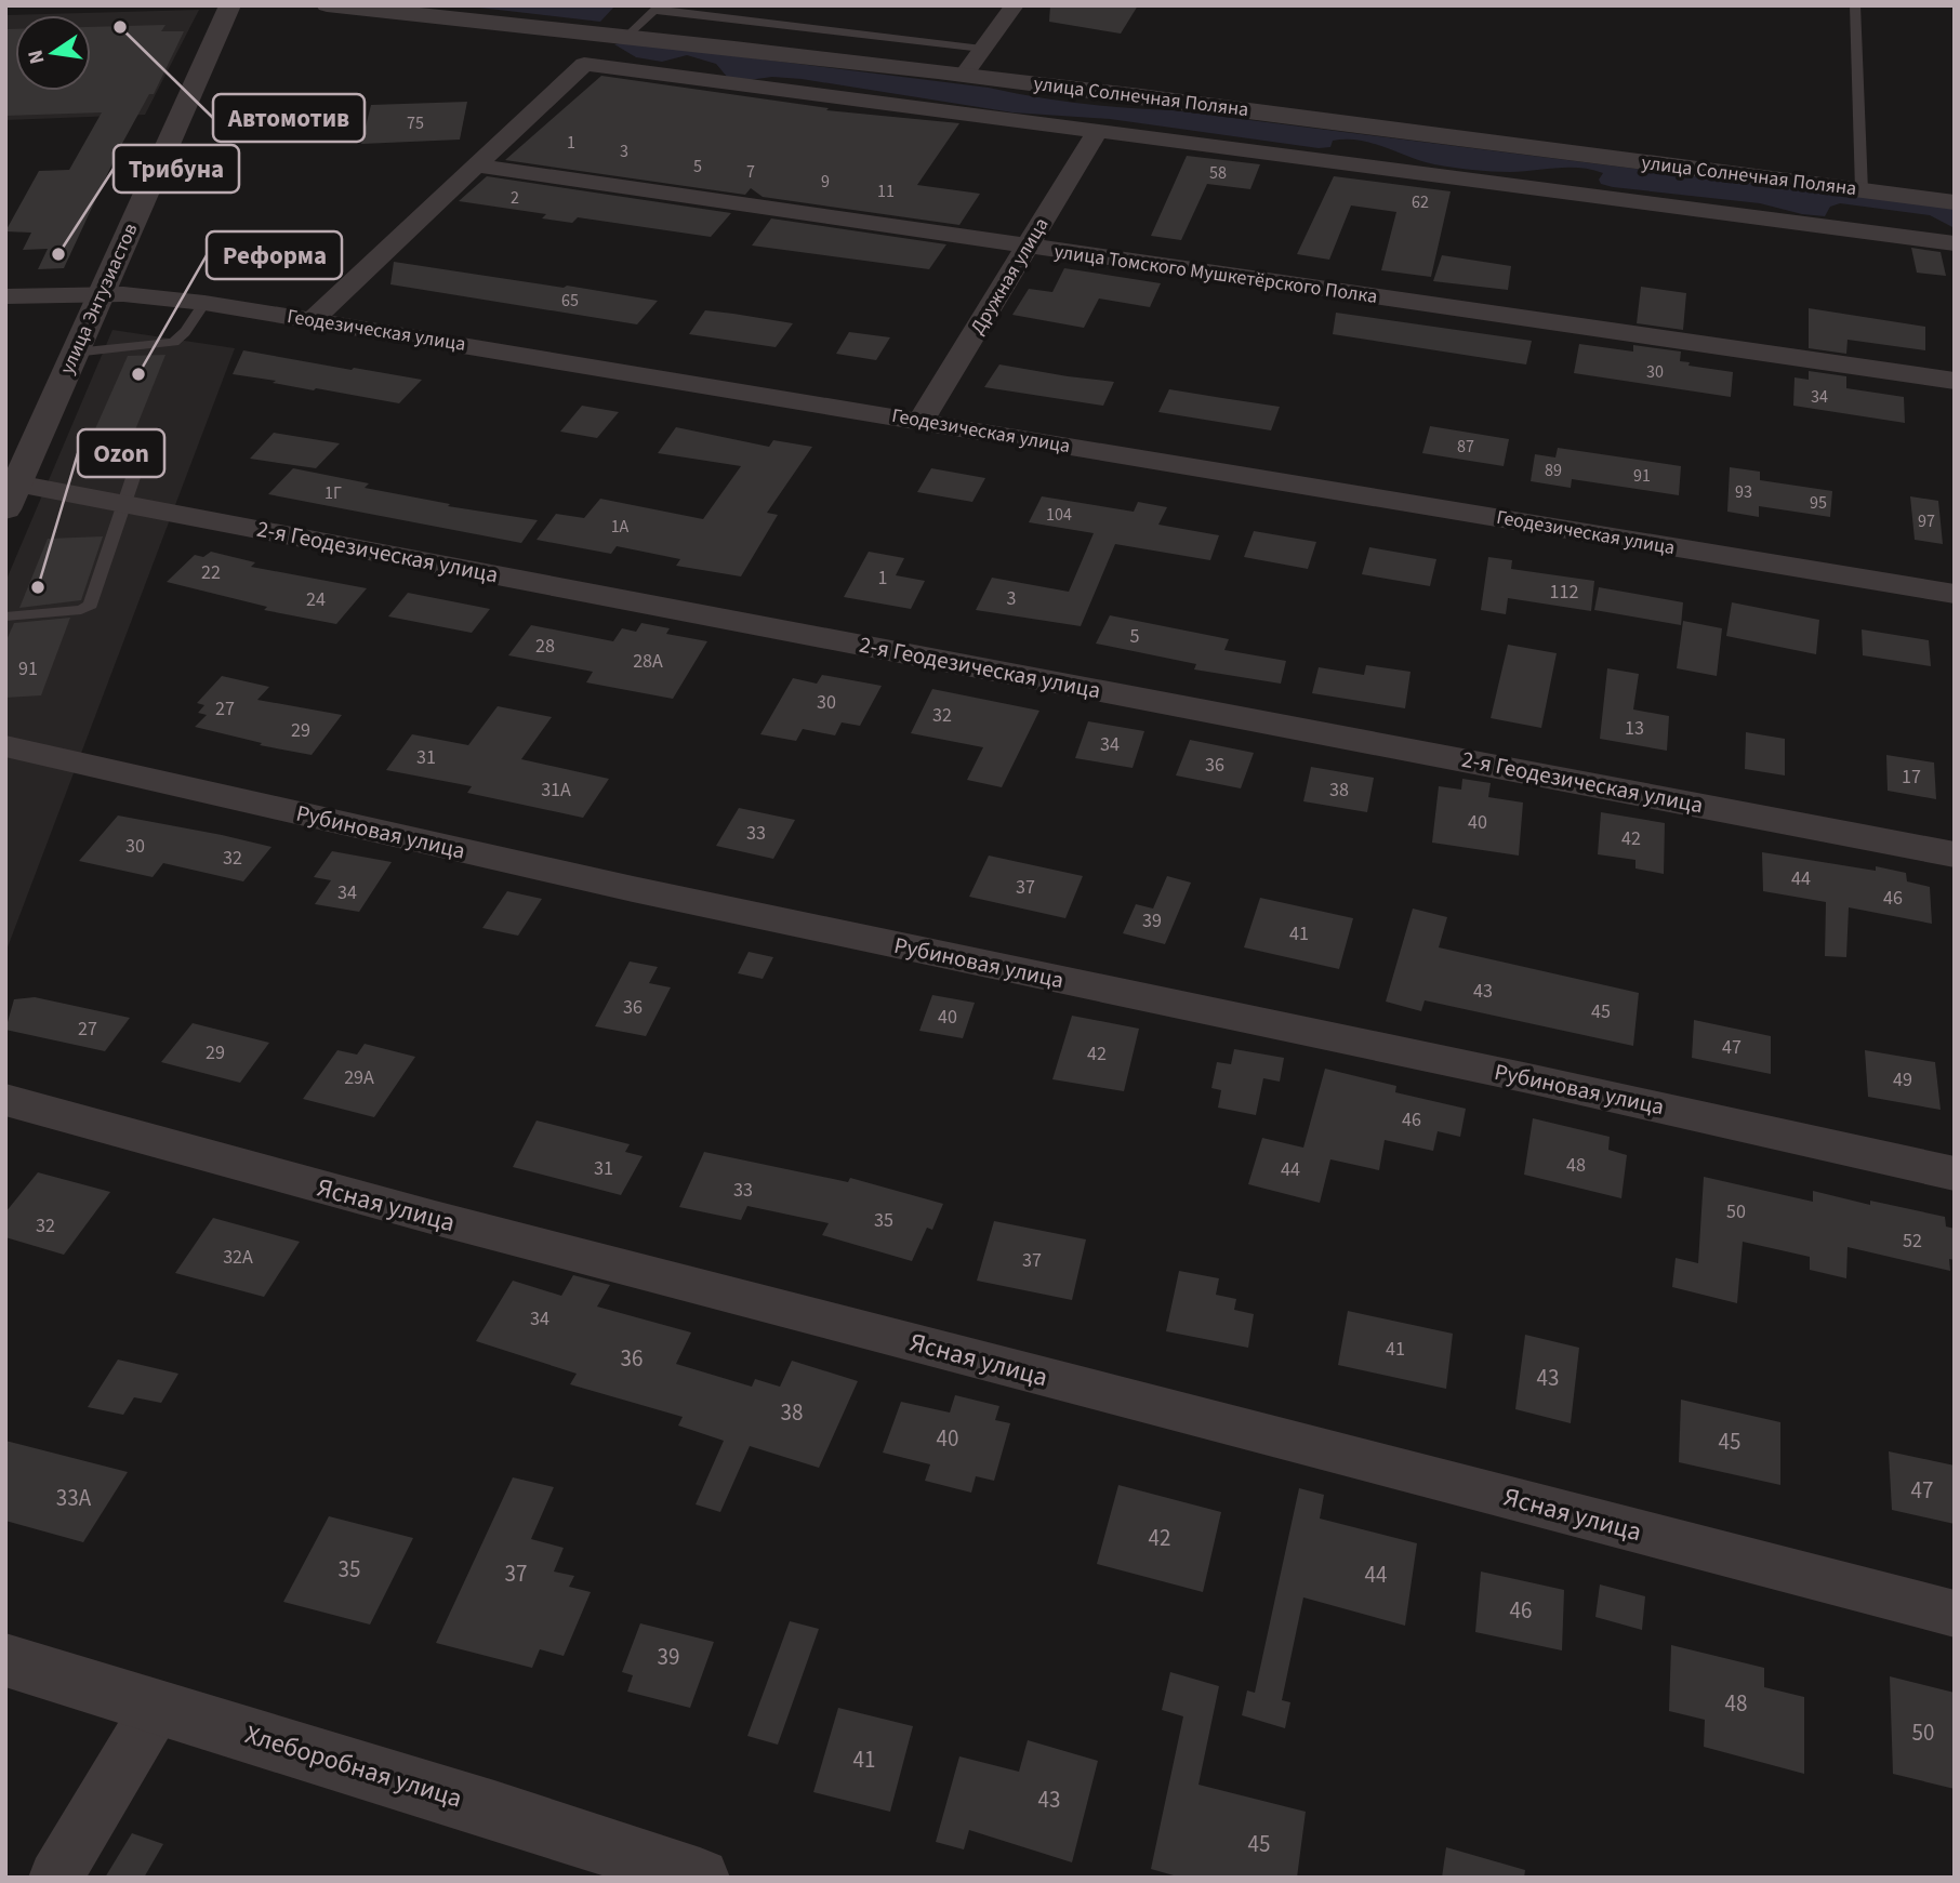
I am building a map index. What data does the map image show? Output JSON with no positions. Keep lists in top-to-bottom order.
{
  "streets": {
    "street": [
      "улица Солнечная Поляна",
      "улица Томского Мушкетёрского Полка",
      "Дружная улица",
      "улица Энтузиастов",
      "Геодезическая улица",
      "2-я Геодезическая улица",
      "Рубиновая улица",
      "Ясная улица",
      "Хлеборобная улица"
    ]
  },
  "crossings": [
    ["улица Солнечная Поляна", "улица Томского Мушкетёрского Полка"],
    ["улица Солнечная Поляна", "Дружная улица"],
    ["улица Томского Мушкетёрского Полка", "Дружная улица"],
    ["Дружная улица", "Геодезическая улица"],
    ["улица Энтузиастов", "Геодезическая улица"],
    ["улица Энтузиастов", "2-я Геодезическая улица"]
  ],
  "places": [
    "Автомотив",
    "Трибуна",
    "Реформа",
    "Ozon"
  ],
  "house_numbers": [
    "75",
    "1",
    "3",
    "5",
    "7",
    "58",
    "9",
    "11",
    "2",
    "62",
    "65",
    "30",
    "34",
    "87",
    "89",
    "91",
    "93",
    "1Г",
    "95",
    "104",
    "97",
    "1А",
    "22",
    "1",
    "112",
    "3",
    "24",
    "5",
    "28",
    "28А",
    "91",
    "30",
    "27",
    "32",
    "13",
    "29",
    "34",
    "31",
    "36",
    "17",
    "31А",
    "38",
    "40",
    "33",
    "42",
    "30",
    "32",
    "44",
    "37",
    "34",
    "46",
    "39",
    "41",
    "43",
    "36",
    "45",
    "40",
    "27",
    "47",
    "29",
    "42",
    "29А",
    "49",
    "46",
    "48",
    "31",
    "44",
    "33",
    "50",
    "35",
    "32",
    "52",
    "32А",
    "37",
    "34",
    "41",
    "36",
    "43",
    "38",
    "40",
    "45",
    "47",
    "33А",
    "42",
    "35",
    "37",
    "44",
    "46",
    "39",
    "48",
    "50",
    "41",
    "43",
    "45"
  ],
  "north": "left"
}
